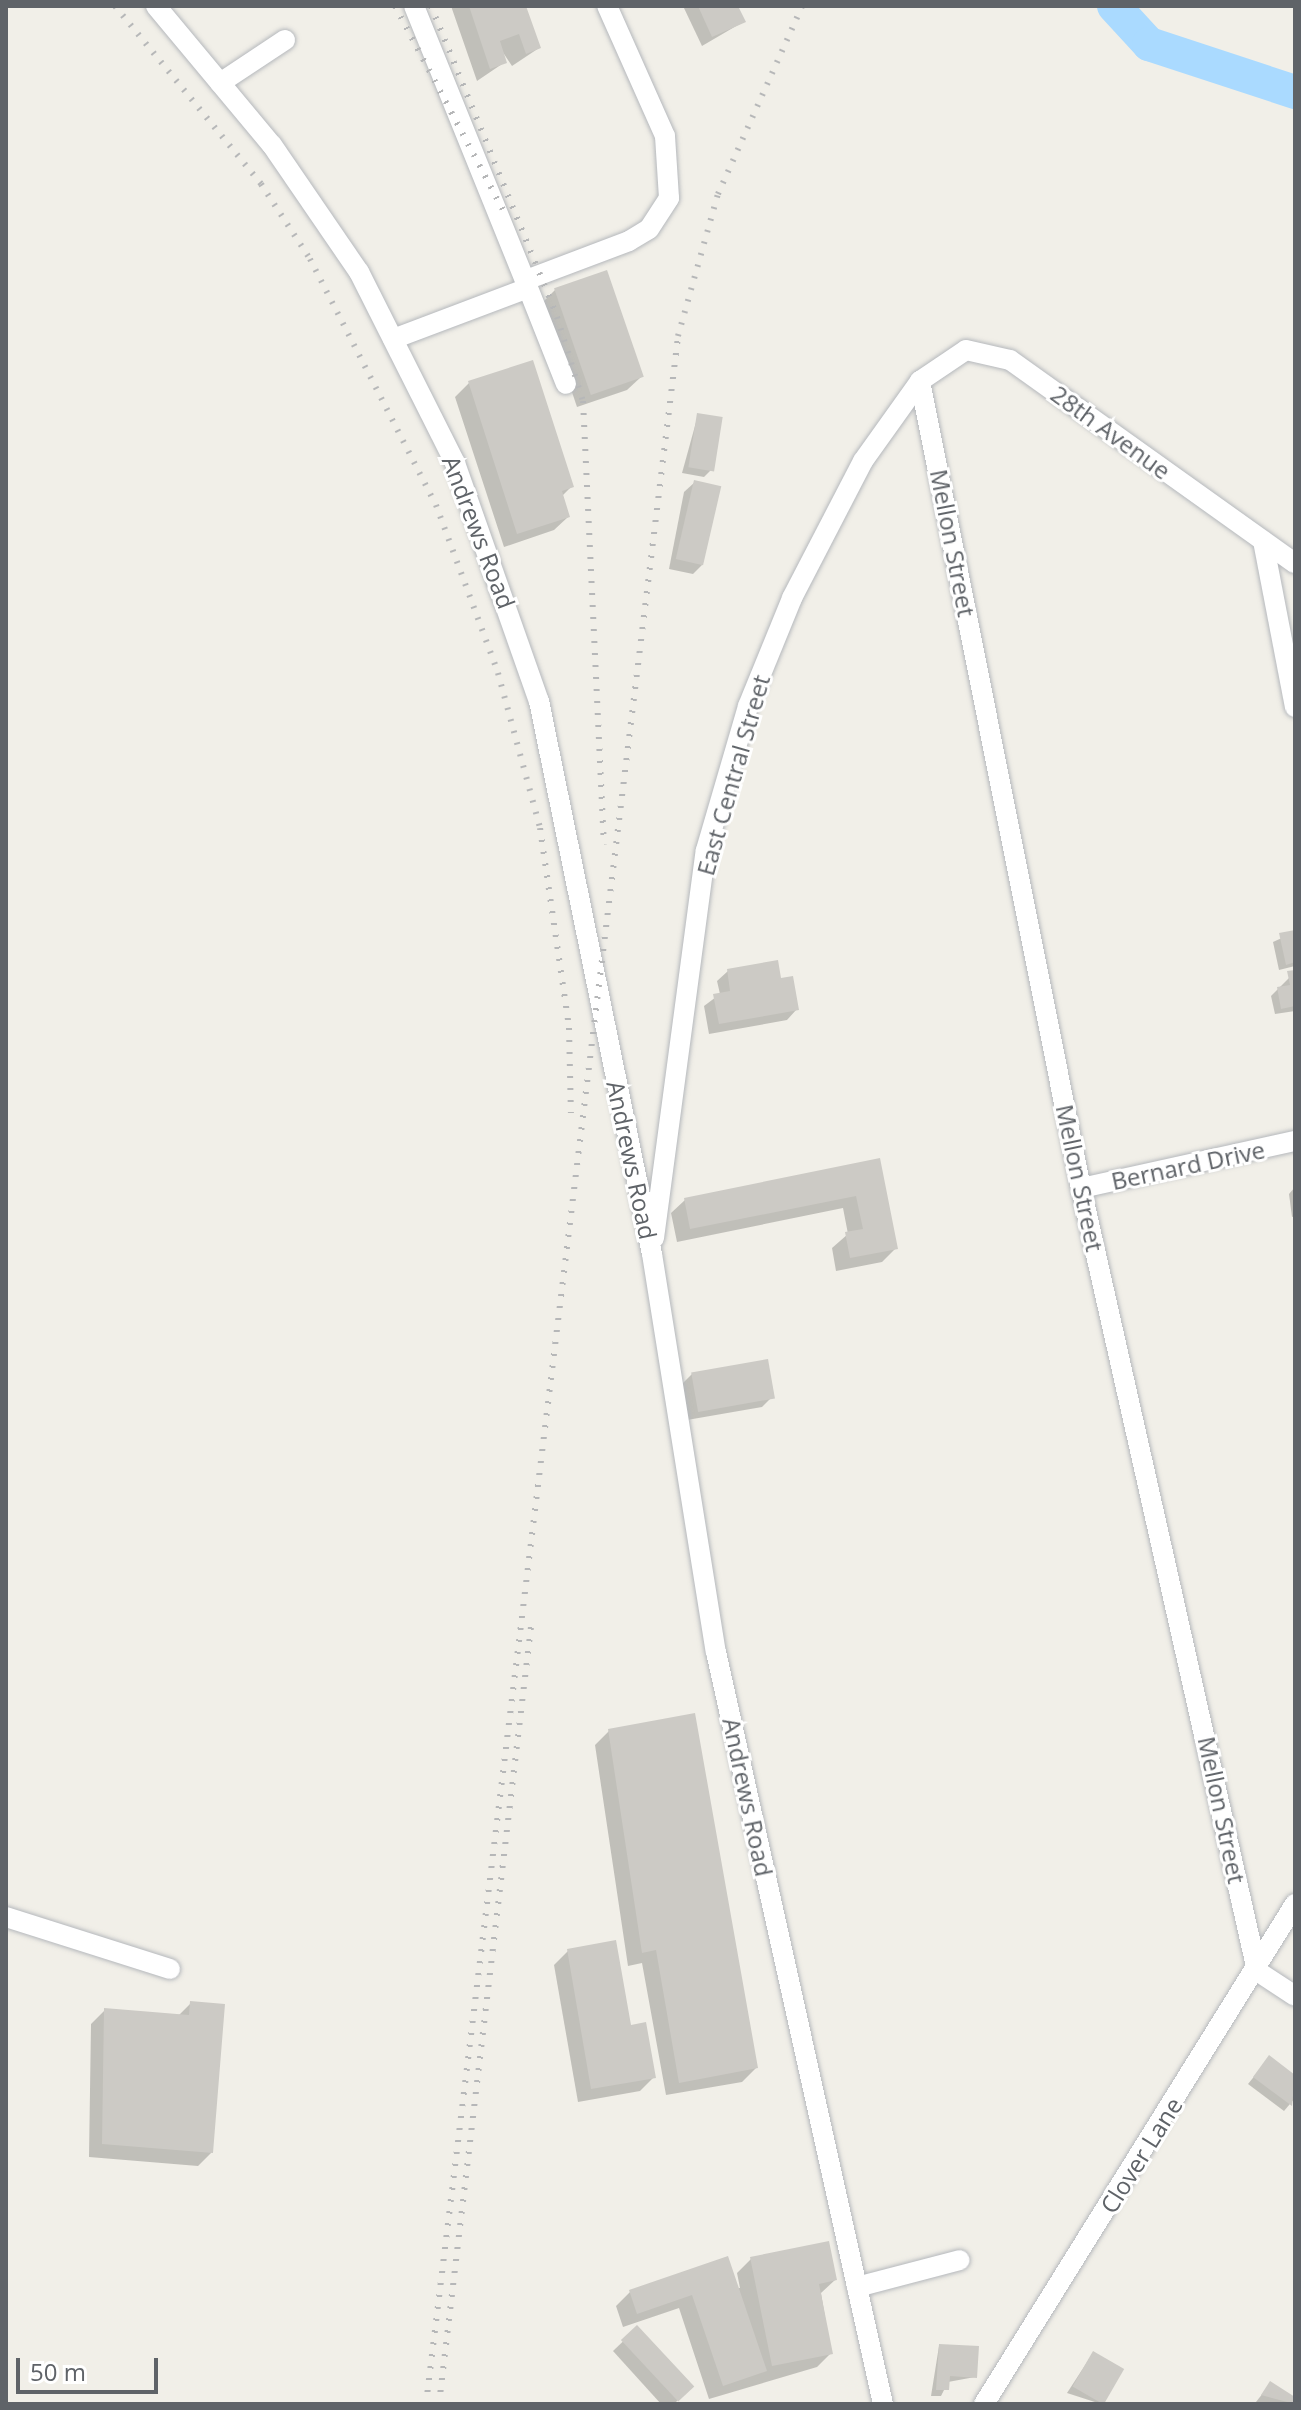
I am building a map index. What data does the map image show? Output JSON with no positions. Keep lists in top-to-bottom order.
{
  "streets": {
    "street": [
      "28th Avenue",
      "Andrews Road",
      "Mellon Street",
      "East Central Street",
      "Bernard Drive",
      "Clover Lane"
    ]
  },
  "crossings": [
    ["28th Avenue", "Mellon Street"],
    ["28th Avenue", "East Central Street"],
    ["Andrews Road", "East Central Street"],
    ["Mellon Street", "East Central Street"],
    ["Mellon Street", "Bernard Drive"],
    ["Mellon Street", "Clover Lane"]
  ],
  "scale_bar": "50 m"
}
